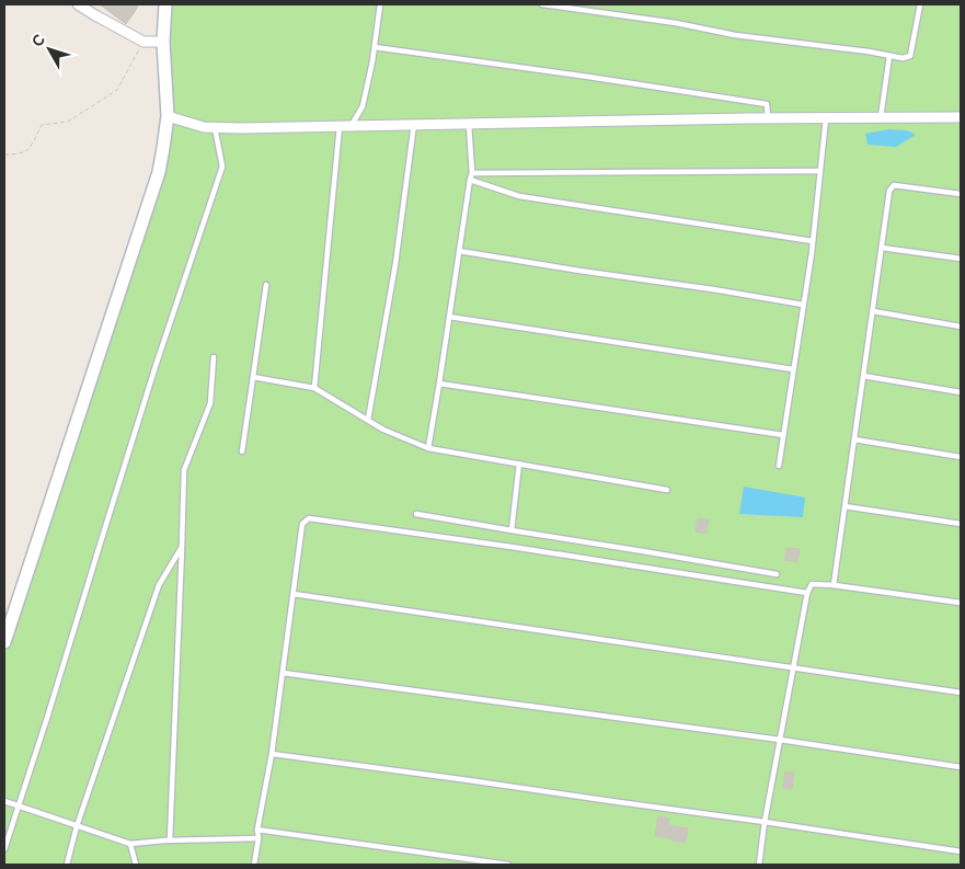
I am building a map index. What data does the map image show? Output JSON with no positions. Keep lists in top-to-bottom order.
{
  "north": "top left"
}
